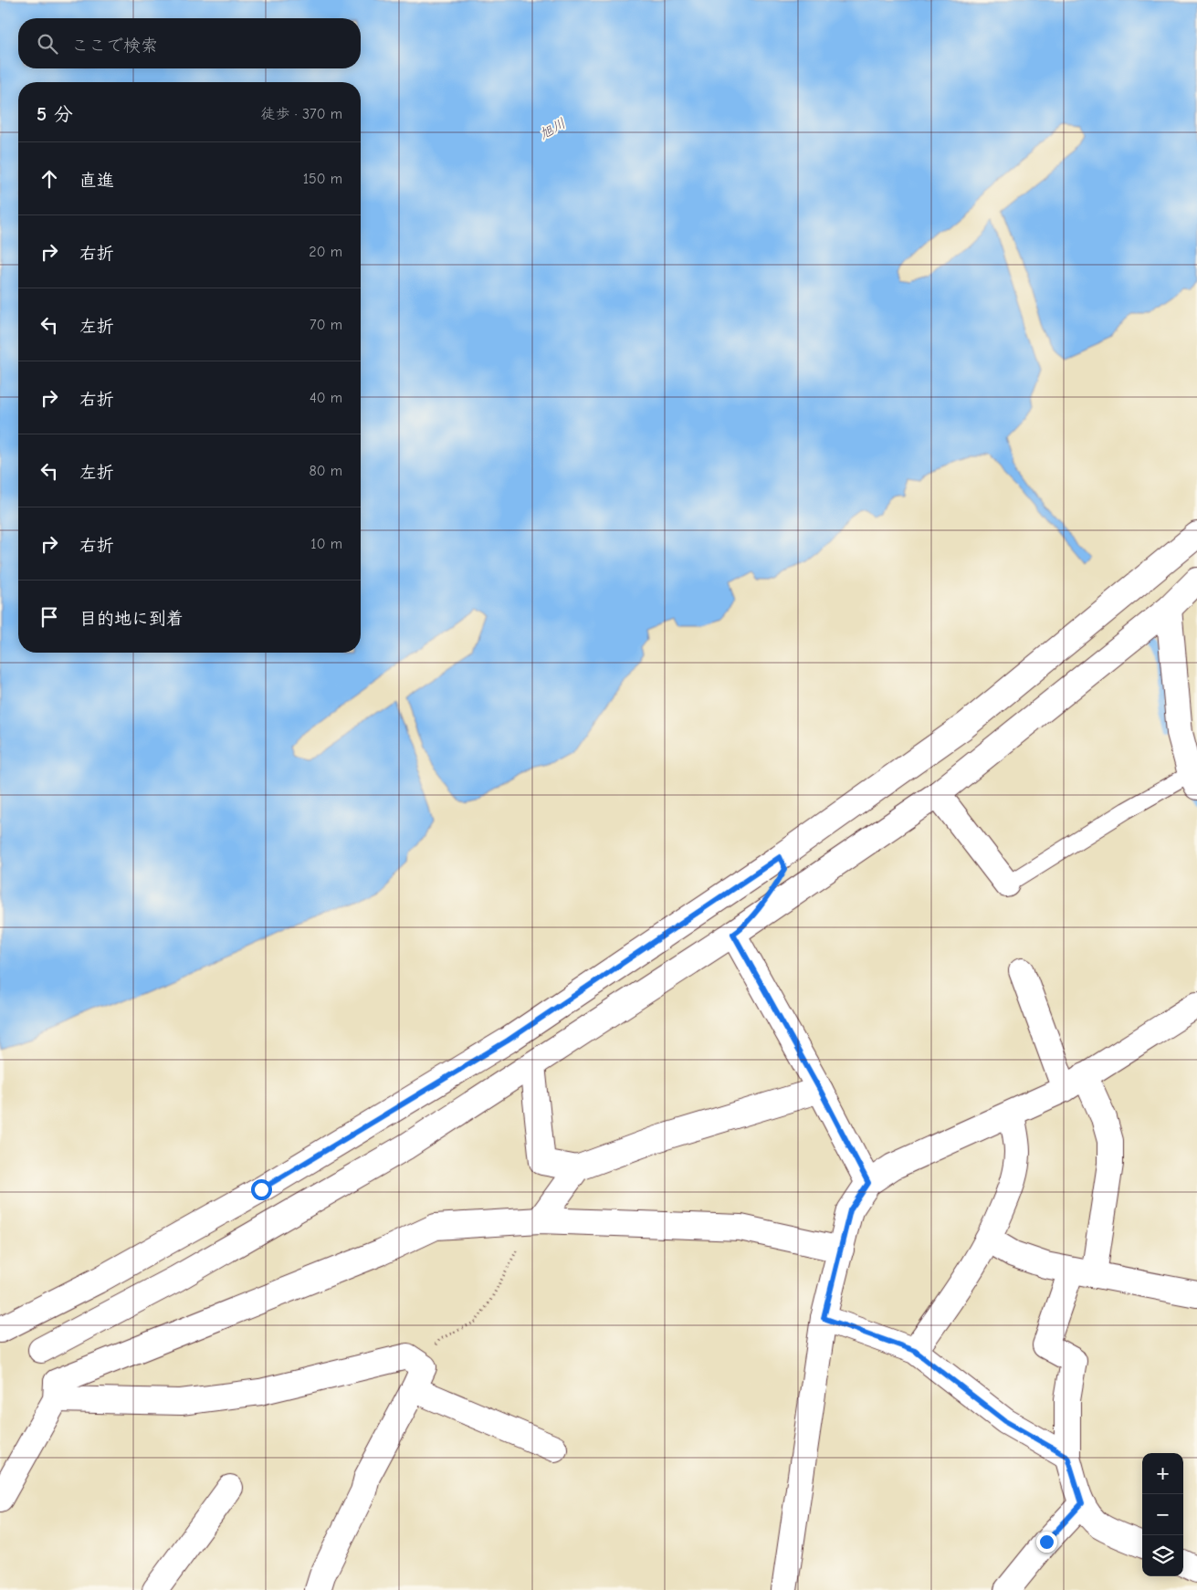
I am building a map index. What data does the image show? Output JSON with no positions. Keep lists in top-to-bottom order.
{
  "water": ["旭川"],
  "page": {
    "search": "ここで検索",
    "heading": ["5 分", "徒歩 · 370 m"],
    "list": [
      ["直進", "150 m"],
      ["右折", "20 m"],
      ["左折", "70 m"],
      ["右折", "40 m"],
      ["左折", "80 m"],
      ["右折", "10 m"],
      "目的地に到着"
    ],
    "map_buttons": ["+", "−"]
  }
}
